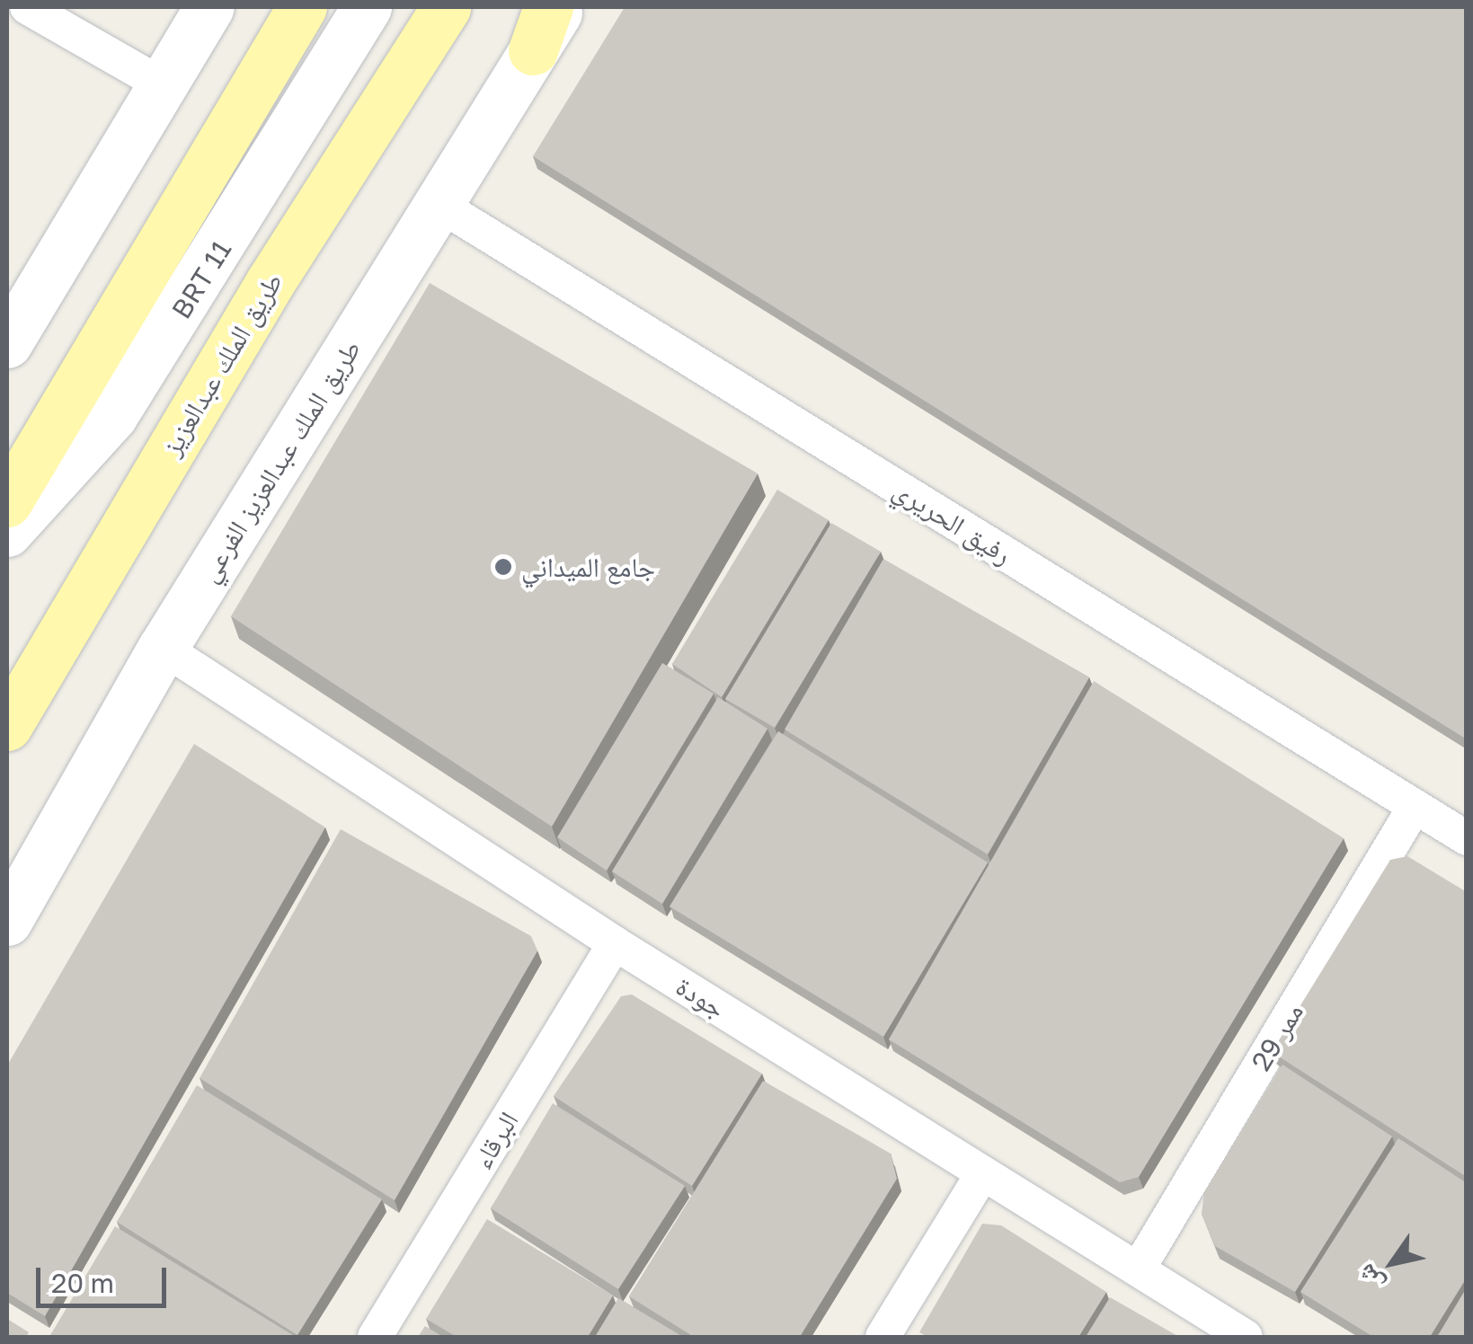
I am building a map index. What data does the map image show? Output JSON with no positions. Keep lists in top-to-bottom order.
{
  "streets": {
    "main road": ["طريق الملك عبدالعزيز"],
    "street": [
      "BRT 11",
      "طريق الملك عبدالعزيز الفرعي",
      "رفيق الحريري",
      "جودة",
      "ممر 29",
      "البرقاء"
    ]
  },
  "crossings": [
    ["طريق الملك عبدالعزيز الفرعي", "رفيق الحريري"],
    ["طريق الملك عبدالعزيز الفرعي", "جودة"],
    ["رفيق الحريري", "ممر 29"],
    ["جودة", "ممر 29"],
    ["جودة", "البرقاء"]
  ],
  "places": ["جامع الميداني"],
  "scale_bar": "20 m",
  "north": "bottom left"
}
